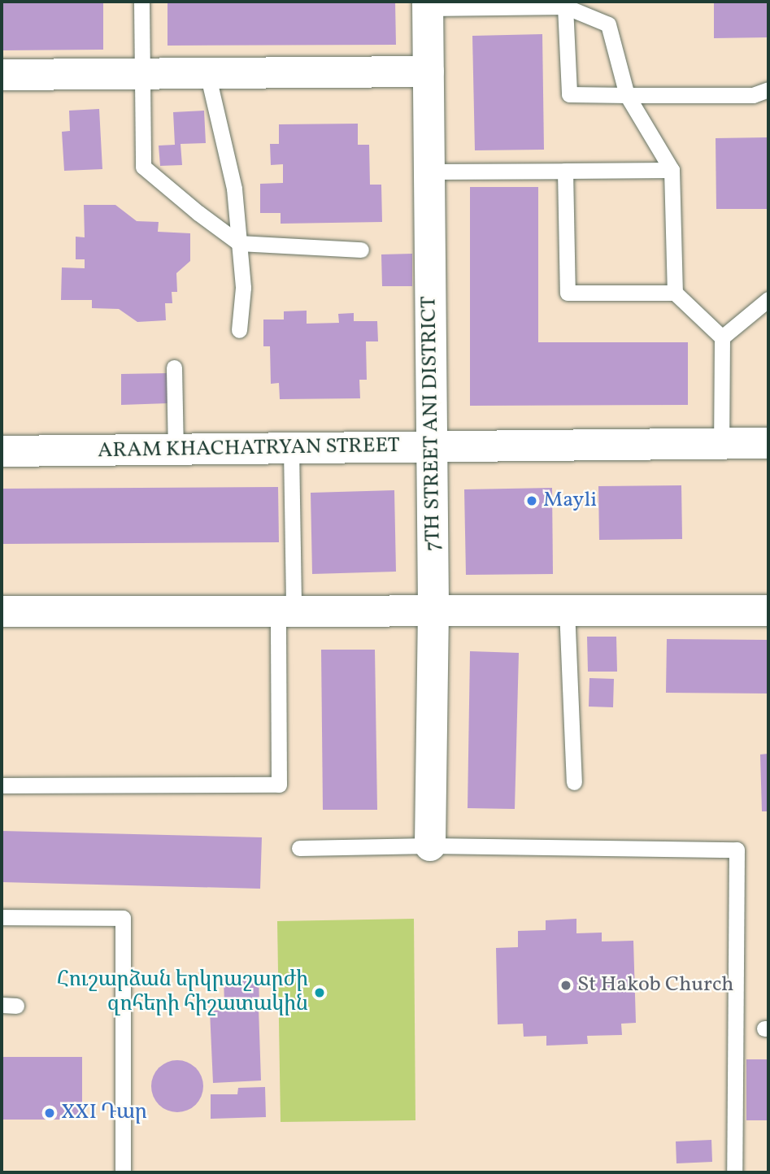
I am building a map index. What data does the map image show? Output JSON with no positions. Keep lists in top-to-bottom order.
{
  "streets": {
    "street": ["7TH STREET ANI DISTRICT", "ARAM KHACHATRYAN STREET"]
  },
  "crossings": [
    ["7TH STREET ANI DISTRICT", "ARAM KHACHATRYAN STREET"]
  ],
  "places": [
    "Mayli",
    "St Hakob Church",
    "Հուշարձան երկրաշարժի զոհերի հիշատակին",
    "XXI Դար"
  ]
}
